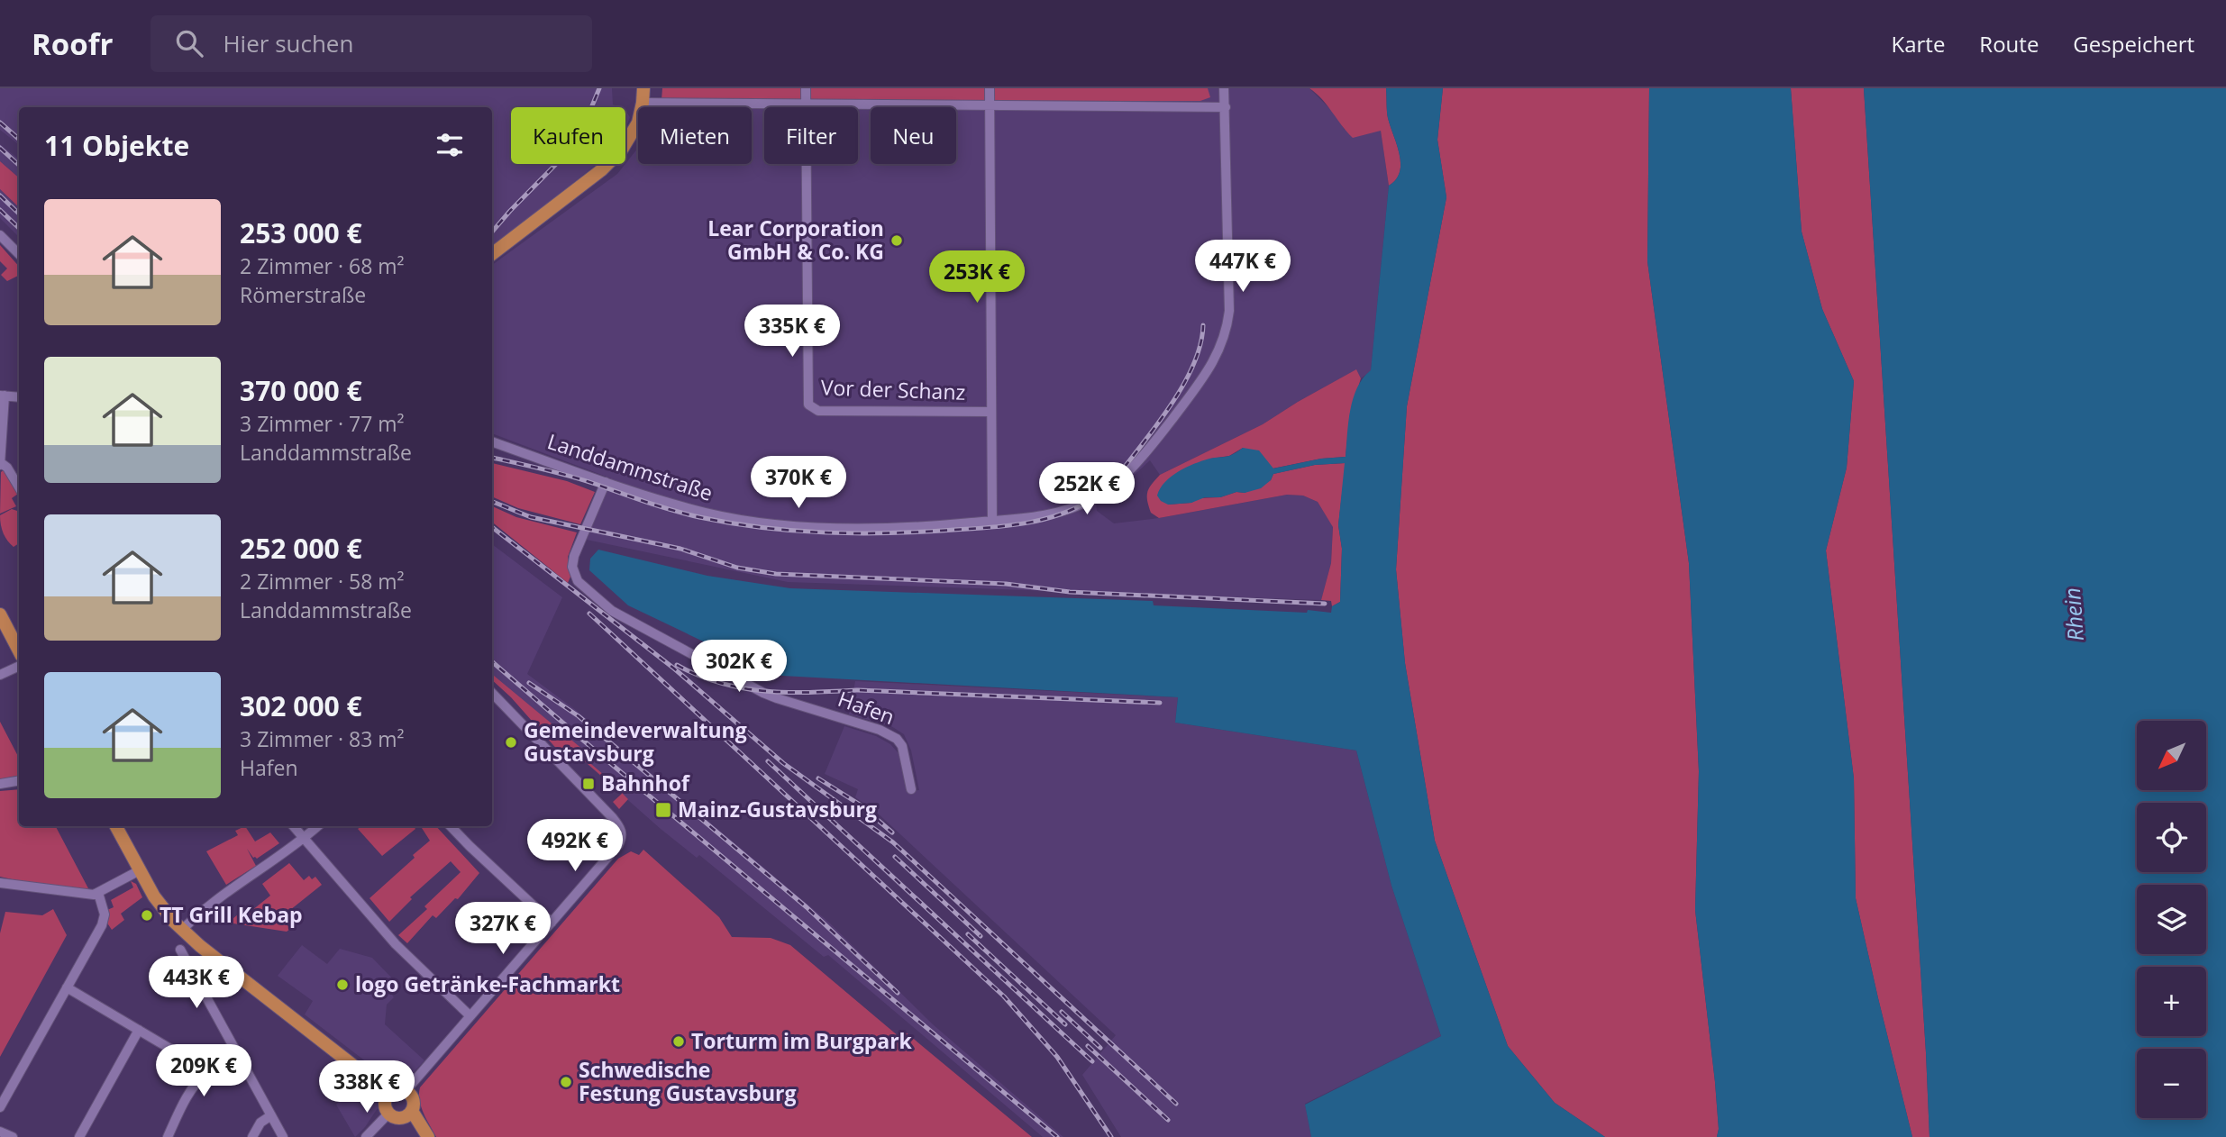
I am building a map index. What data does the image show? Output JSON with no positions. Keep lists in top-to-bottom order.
{
  "streets": {
    "street": ["Vor der Schanz", "Landdammstraße", "Hafen"]
  },
  "crossings": [
    ["Landdammstraße", "Hafen"]
  ],
  "water": ["Rhein"],
  "places": {
    "other": [
      "Lear Corporation GmbH & Co. KG",
      "Gemeindeverwaltung Gustavsburg",
      "TT Grill Kebap",
      "logo Getränke-Fachmarkt",
      "Torturm im Burgpark",
      "Schwedische Festung Gustavsburg"
    ],
    "transit": ["Bahnhof", "Mainz-Gustavsburg"]
  },
  "north": "bottom left",
  "page": {
    "header": "Roofr",
    "search": "Hier suchen",
    "nav": ["Karte", "Route", "Gespeichert"],
    "chip": [
      "Kaufen",
      "Mieten",
      "Filter",
      "Neu"
    ],
    "heading": "11 Objekte",
    "list": [
      {
        "name": "253 000 €",
        "note": "2 Zimmer · 68 m² · Römerstraße"
      },
      {
        "name": "370 000 €",
        "note": "3 Zimmer · 77 m² · Landdammstraße"
      },
      {
        "name": "252 000 €",
        "note": "2 Zimmer · 58 m² · Landdammstraße"
      },
      {
        "name": "302 000 €",
        "note": "3 Zimmer · 83 m² · Hafen"
      }
    ],
    "price": [
      "447K €",
      "253K €",
      "335K €",
      "370K €",
      "252K €",
      "302K €",
      "492K €",
      "327K €",
      "443K €",
      "209K €",
      "338K €"
    ],
    "map_buttons": ["+", "−"]
  }
}
